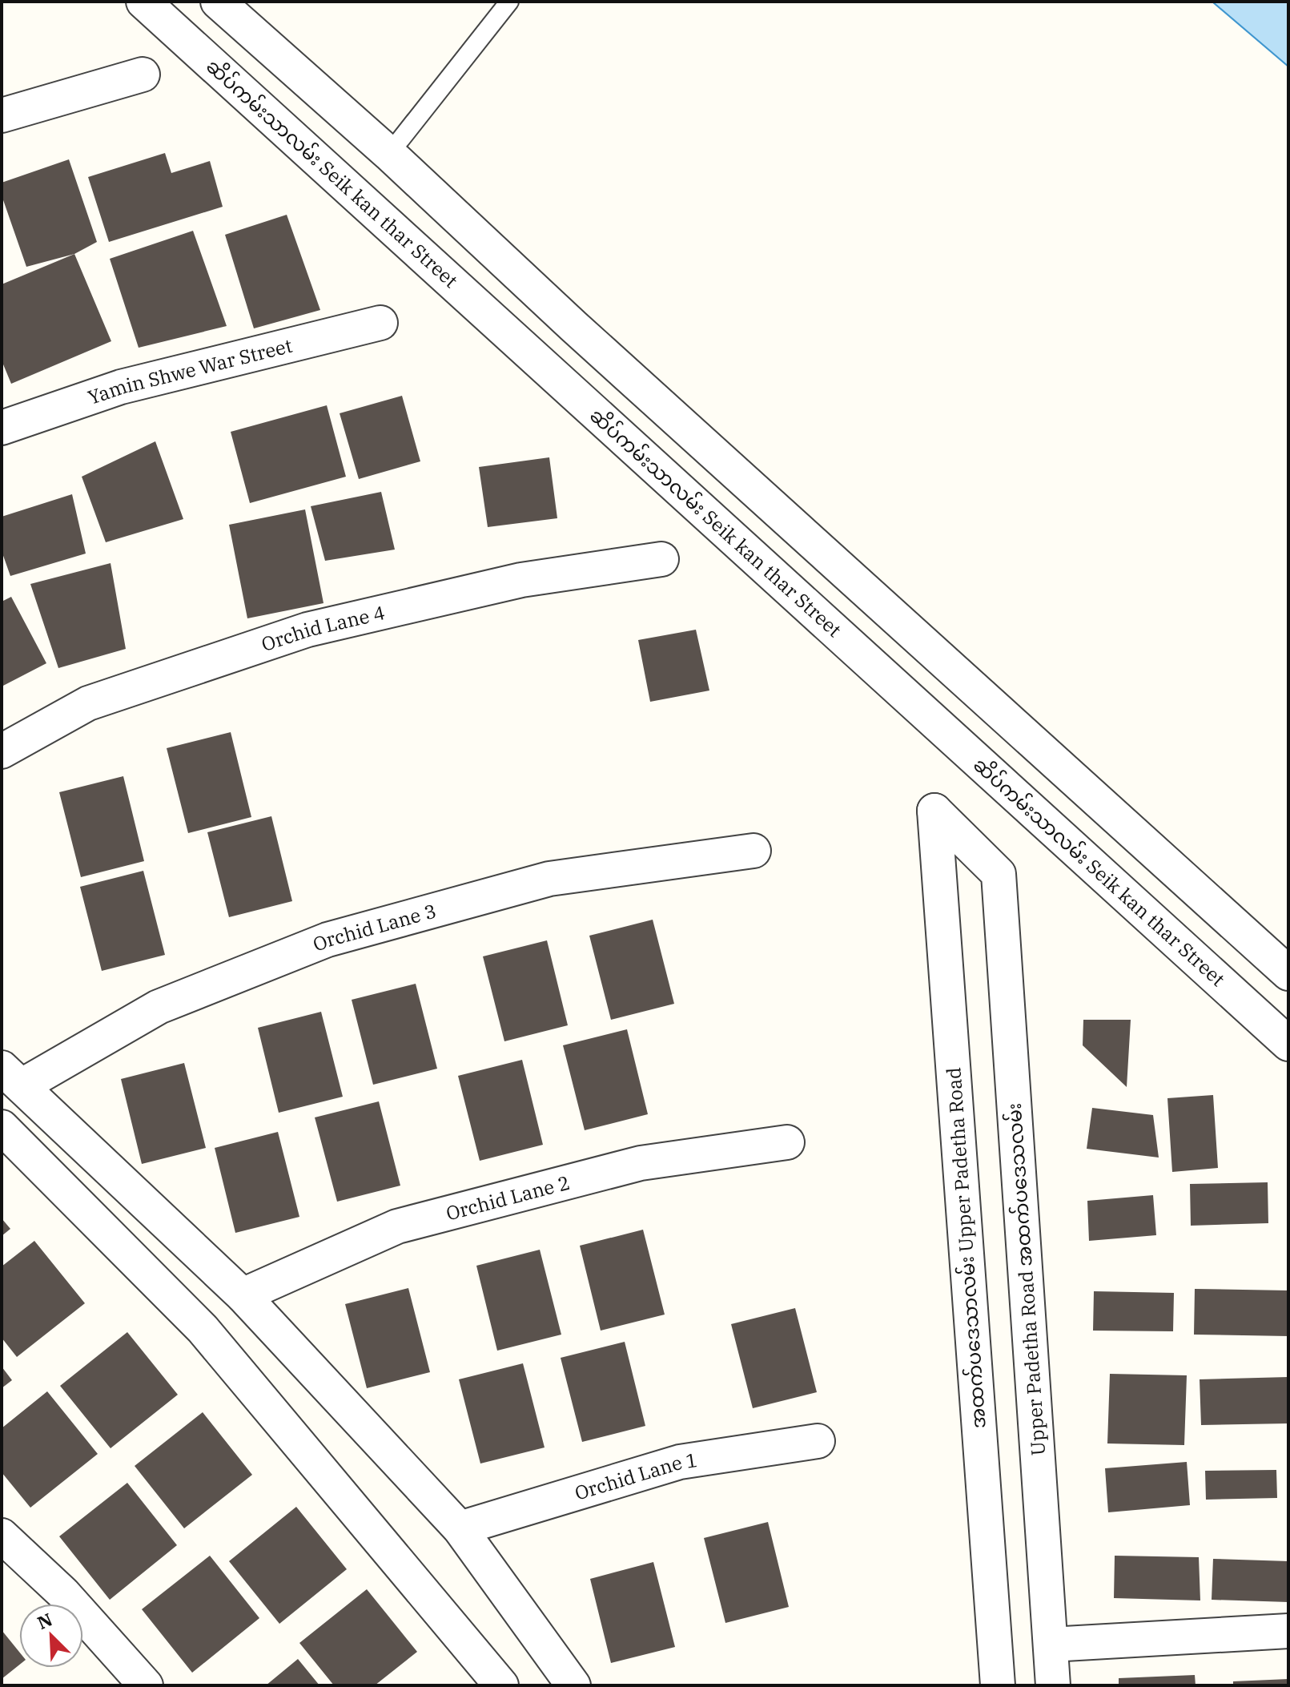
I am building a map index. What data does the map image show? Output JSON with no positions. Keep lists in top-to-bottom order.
{
  "streets": {
    "street": [
      "ဆိပ်ကမ်းသာလမ်း Seik kan thar Street",
      "Yamin Shwe War Street",
      "Orchid Lane 4",
      "Orchid Lane 3",
      "Orchid Lane 2",
      "အထက်ပဒေသာလမ်း Upper Padetha Road",
      "Upper Padetha Road အထက်ပဒေသလမ်း",
      "Orchid Lane 1"
    ]
  },
  "crossings": [
    ["အထက်ပဒေသာလမ်း Upper Padetha Road", "Upper Padetha Road အထက်ပဒေသလမ်း"]
  ],
  "north": "top left"
}
